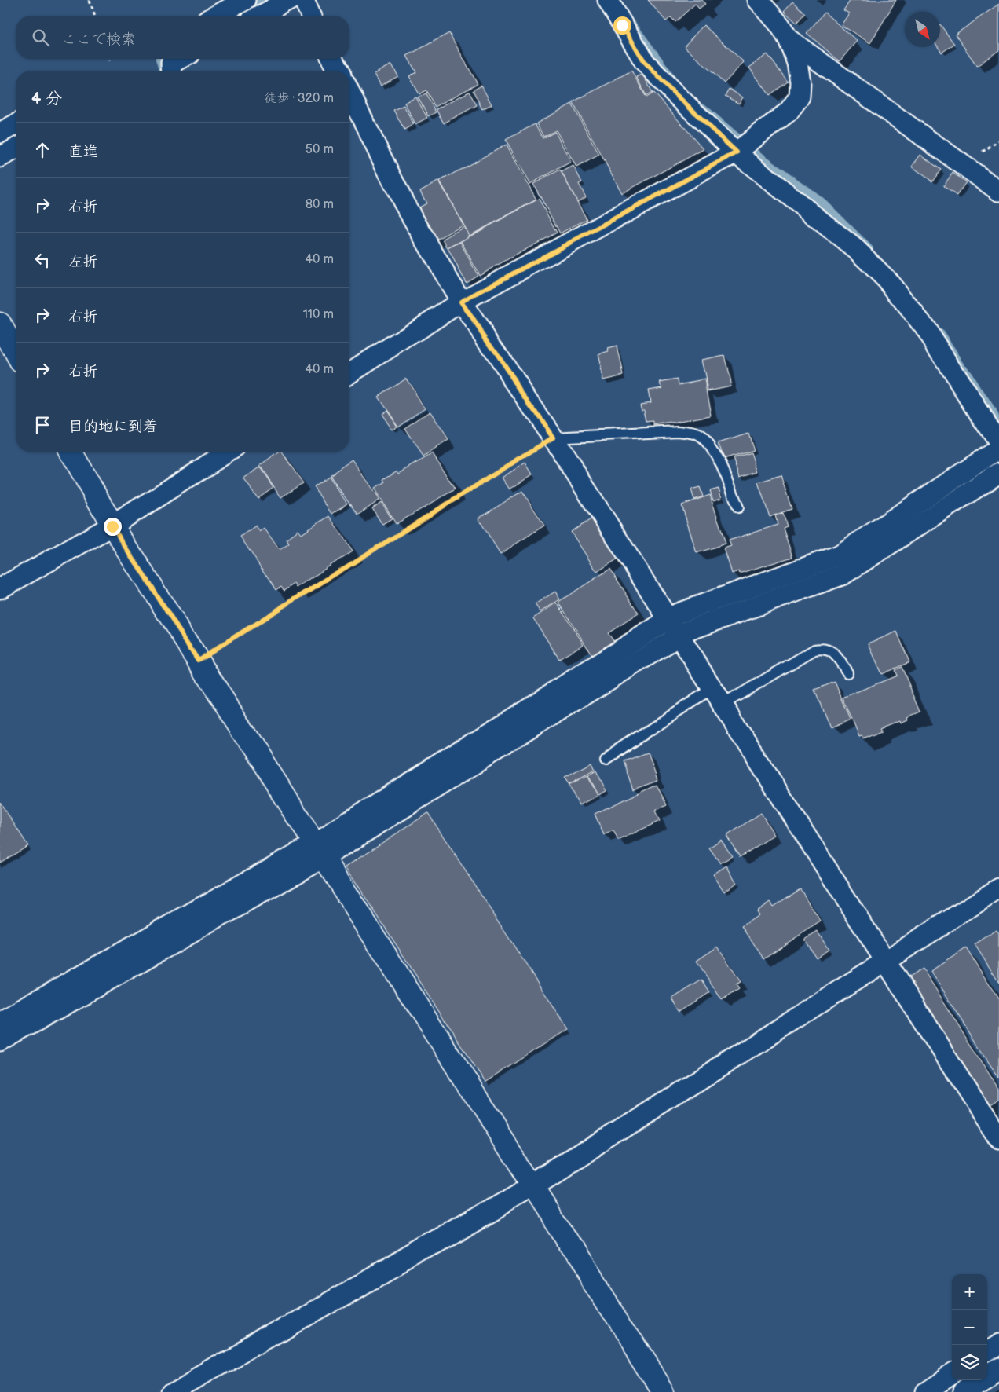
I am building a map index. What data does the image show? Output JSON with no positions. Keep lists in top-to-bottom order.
{
  "north": "bottom right",
  "page": {
    "search": "ここで検索",
    "heading": ["4 分", "徒歩 · 320 m"],
    "list": [
      ["直進", "50 m"],
      ["右折", "80 m"],
      ["左折", "40 m"],
      ["右折", "110 m"],
      ["右折", "40 m"],
      "目的地に到着"
    ],
    "map_buttons": ["+", "−"]
  }
}
